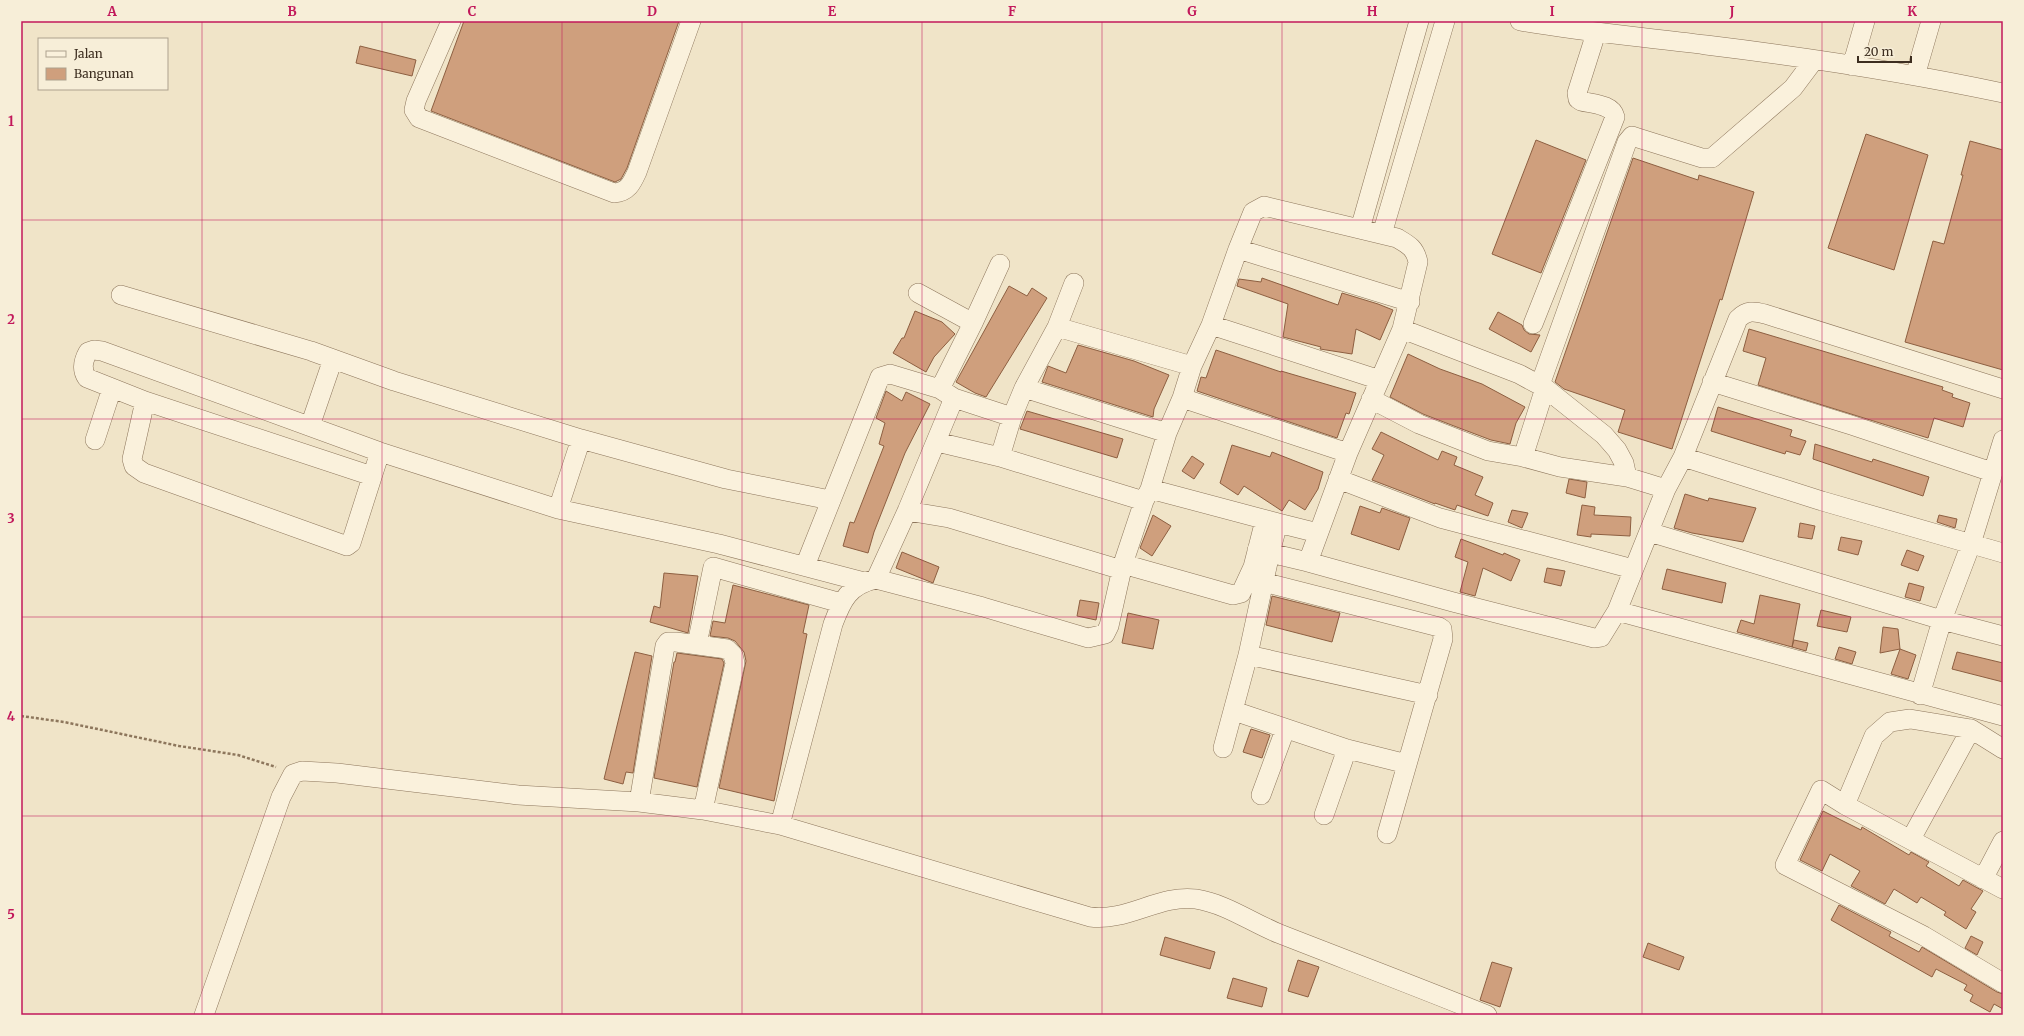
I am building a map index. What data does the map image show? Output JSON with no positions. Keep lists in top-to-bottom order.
{
  "legend": ["Jalan", "Bangunan"],
  "scale_bar": "20 m",
  "grid": {
    "columns": [
      "A",
      "B",
      "C",
      "D",
      "E",
      "F",
      "G",
      "H",
      "I",
      "J",
      "K"
    ],
    "rows": [
      "1",
      "2",
      "3",
      "4",
      "5"
    ]
  }
}
